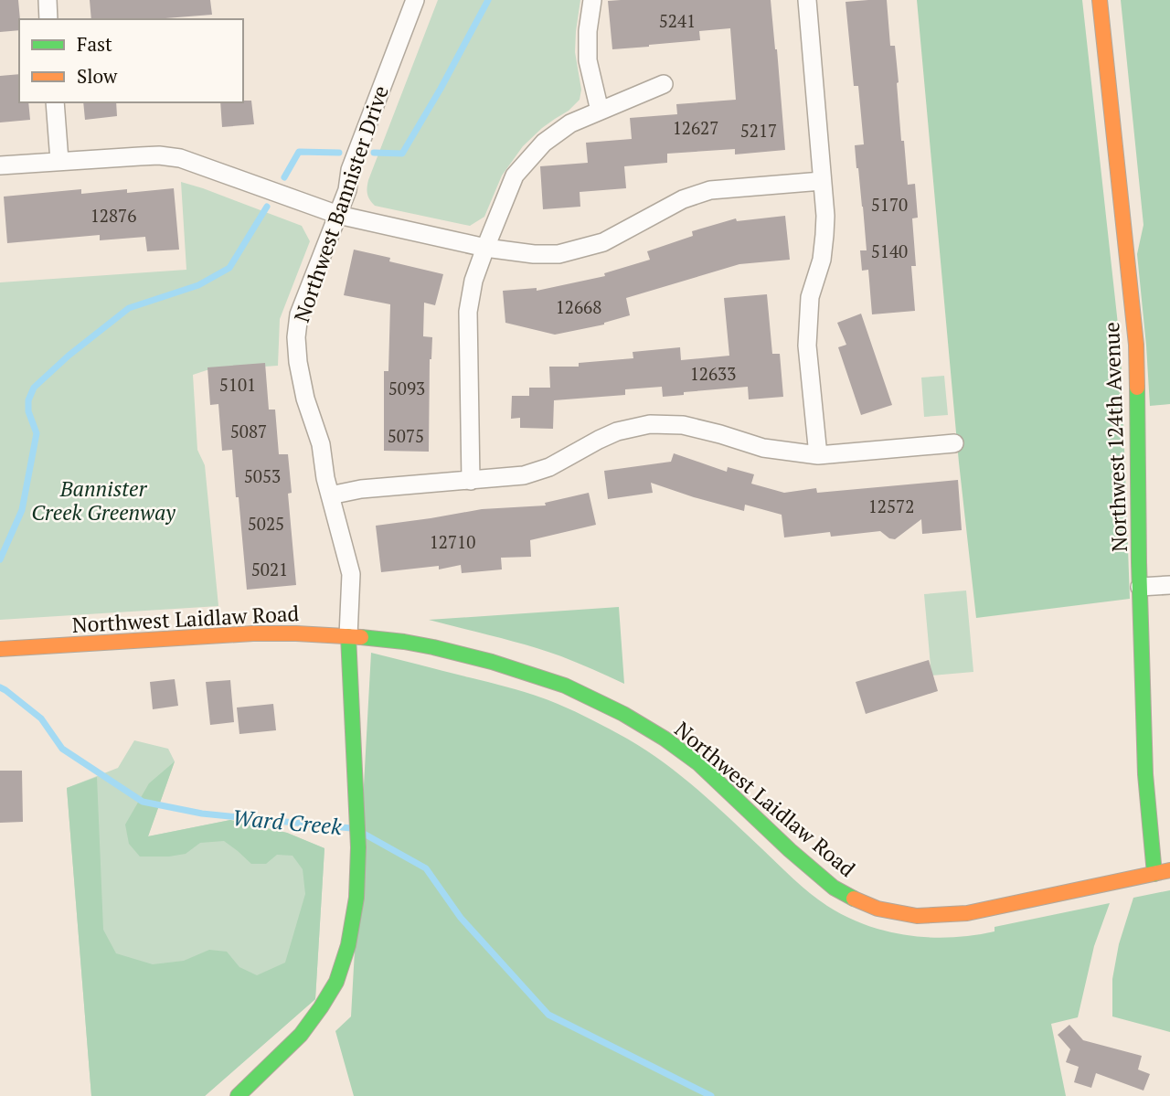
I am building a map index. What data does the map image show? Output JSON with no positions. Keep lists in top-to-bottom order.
{
  "streets": {
    "street": ["Northwest Bannister Drive", "Northwest 124th Avenue", "Northwest Laidlaw Road"]
  },
  "crossings": [
    ["Northwest Bannister Drive", "Northwest Laidlaw Road"],
    ["Northwest 124th Avenue", "Northwest Laidlaw Road"]
  ],
  "water": ["Ward Creek"],
  "parks": ["Bannister Creek Greenway"],
  "house_numbers": [
    "5241",
    "12627",
    "5217",
    "5170",
    "12876",
    "5140",
    "12668",
    "12633",
    "5101",
    "5093",
    "5087",
    "5075",
    "5053",
    "12572",
    "5025",
    "12710",
    "5021"
  ],
  "legend": ["Fast", "Slow"]
}
